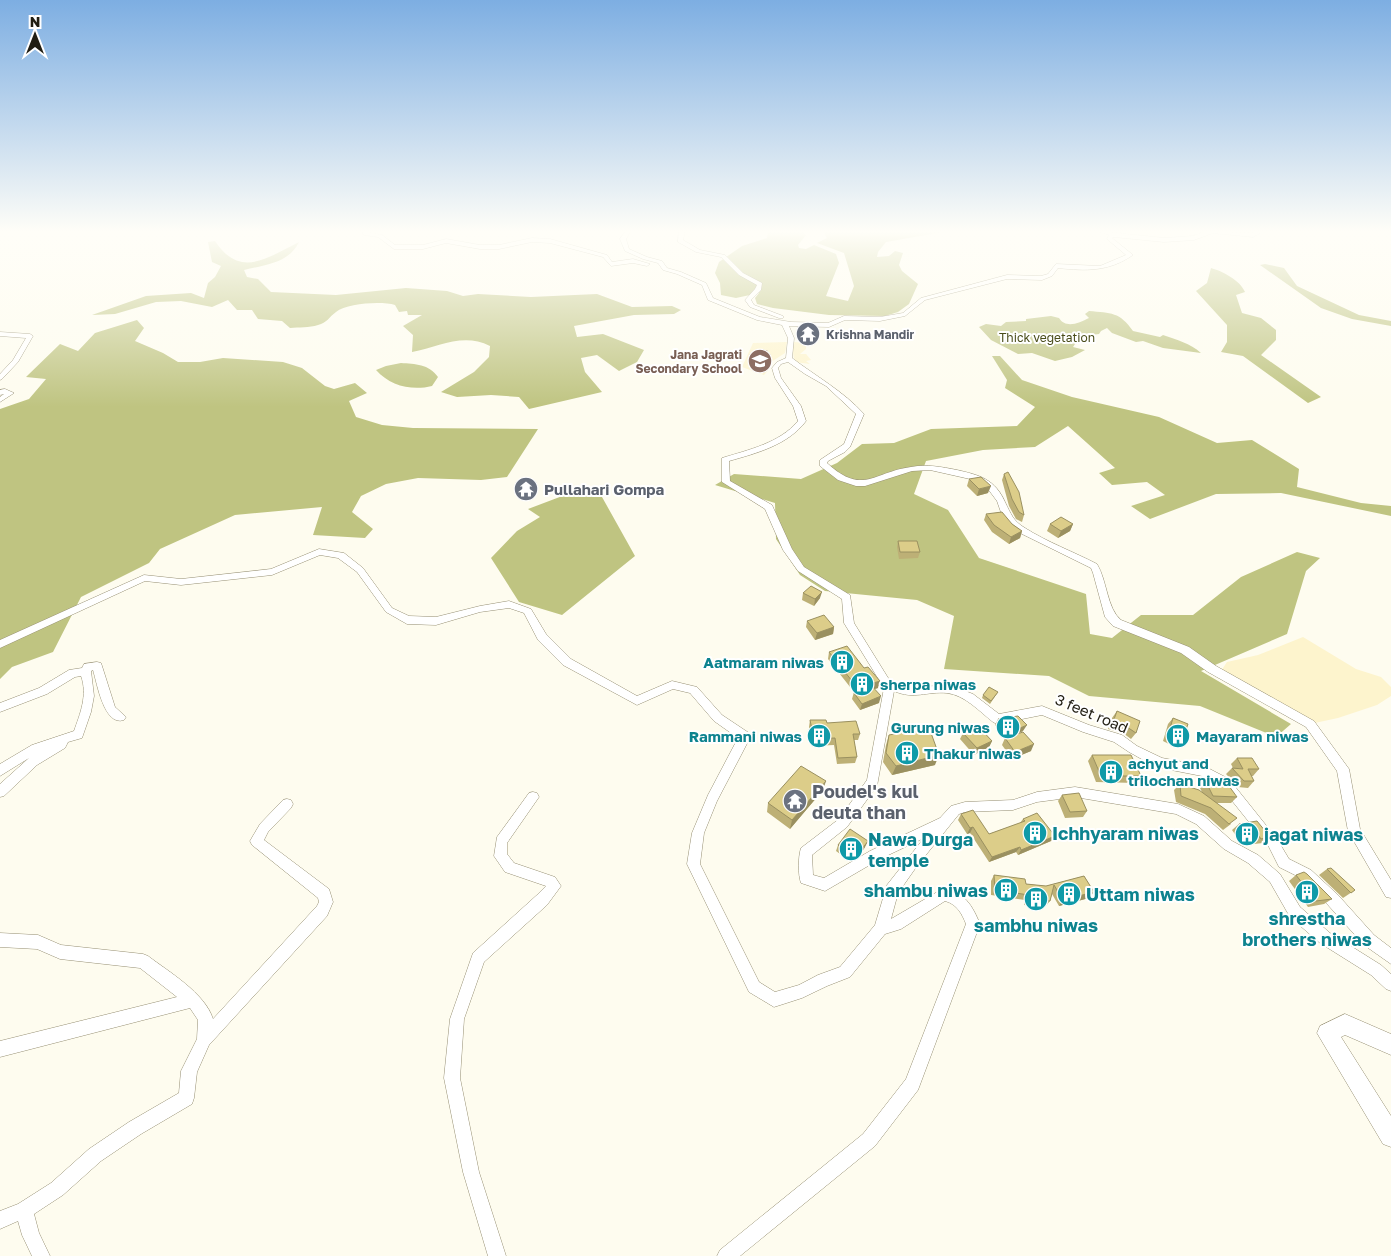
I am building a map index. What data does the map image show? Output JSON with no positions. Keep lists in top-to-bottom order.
{
  "streets": {
    "street": ["3 feet road"]
  },
  "parks": ["Thick vegetation"],
  "places": {
    "temple": ["Krishna Mandir", "Pullahari Gompa", "Poudel's kul deuta than"],
    "school or university": ["Jana Jagrati Secondary School"],
    "building": [
      "Aatmaram niwas",
      "sherpa niwas",
      "Gurung niwas",
      "Rammani niwas",
      "Mayaram niwas",
      "Thakur niwas",
      "achyut and trilochan niwas",
      "Ichhyaram niwas",
      "jagat niwas",
      "Nawa Durga temple",
      "shambu niwas",
      "shrestha brothers niwas",
      "Uttam niwas",
      "sambhu niwas"
    ]
  },
  "north": "top"
}
